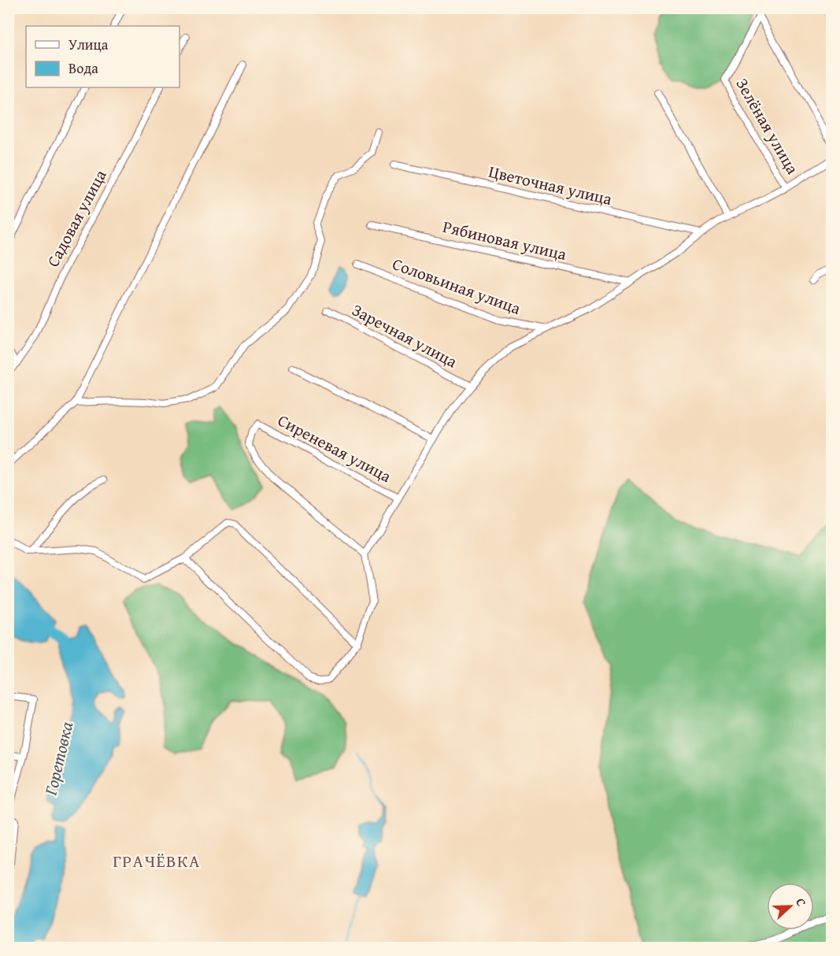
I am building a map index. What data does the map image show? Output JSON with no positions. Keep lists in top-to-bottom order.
{
  "streets": {
    "street": [
      "Зелёная улица",
      "Цветочная улица",
      "Садовая улица",
      "Рябиновая улица",
      "Соловьиная улица",
      "Заречная улица",
      "Сиреневая улица"
    ]
  },
  "districts": ["ГРАЧЁВКА"],
  "water": ["Горетовка"],
  "legend": ["Улица", "Вода"],
  "north": "right"
}
